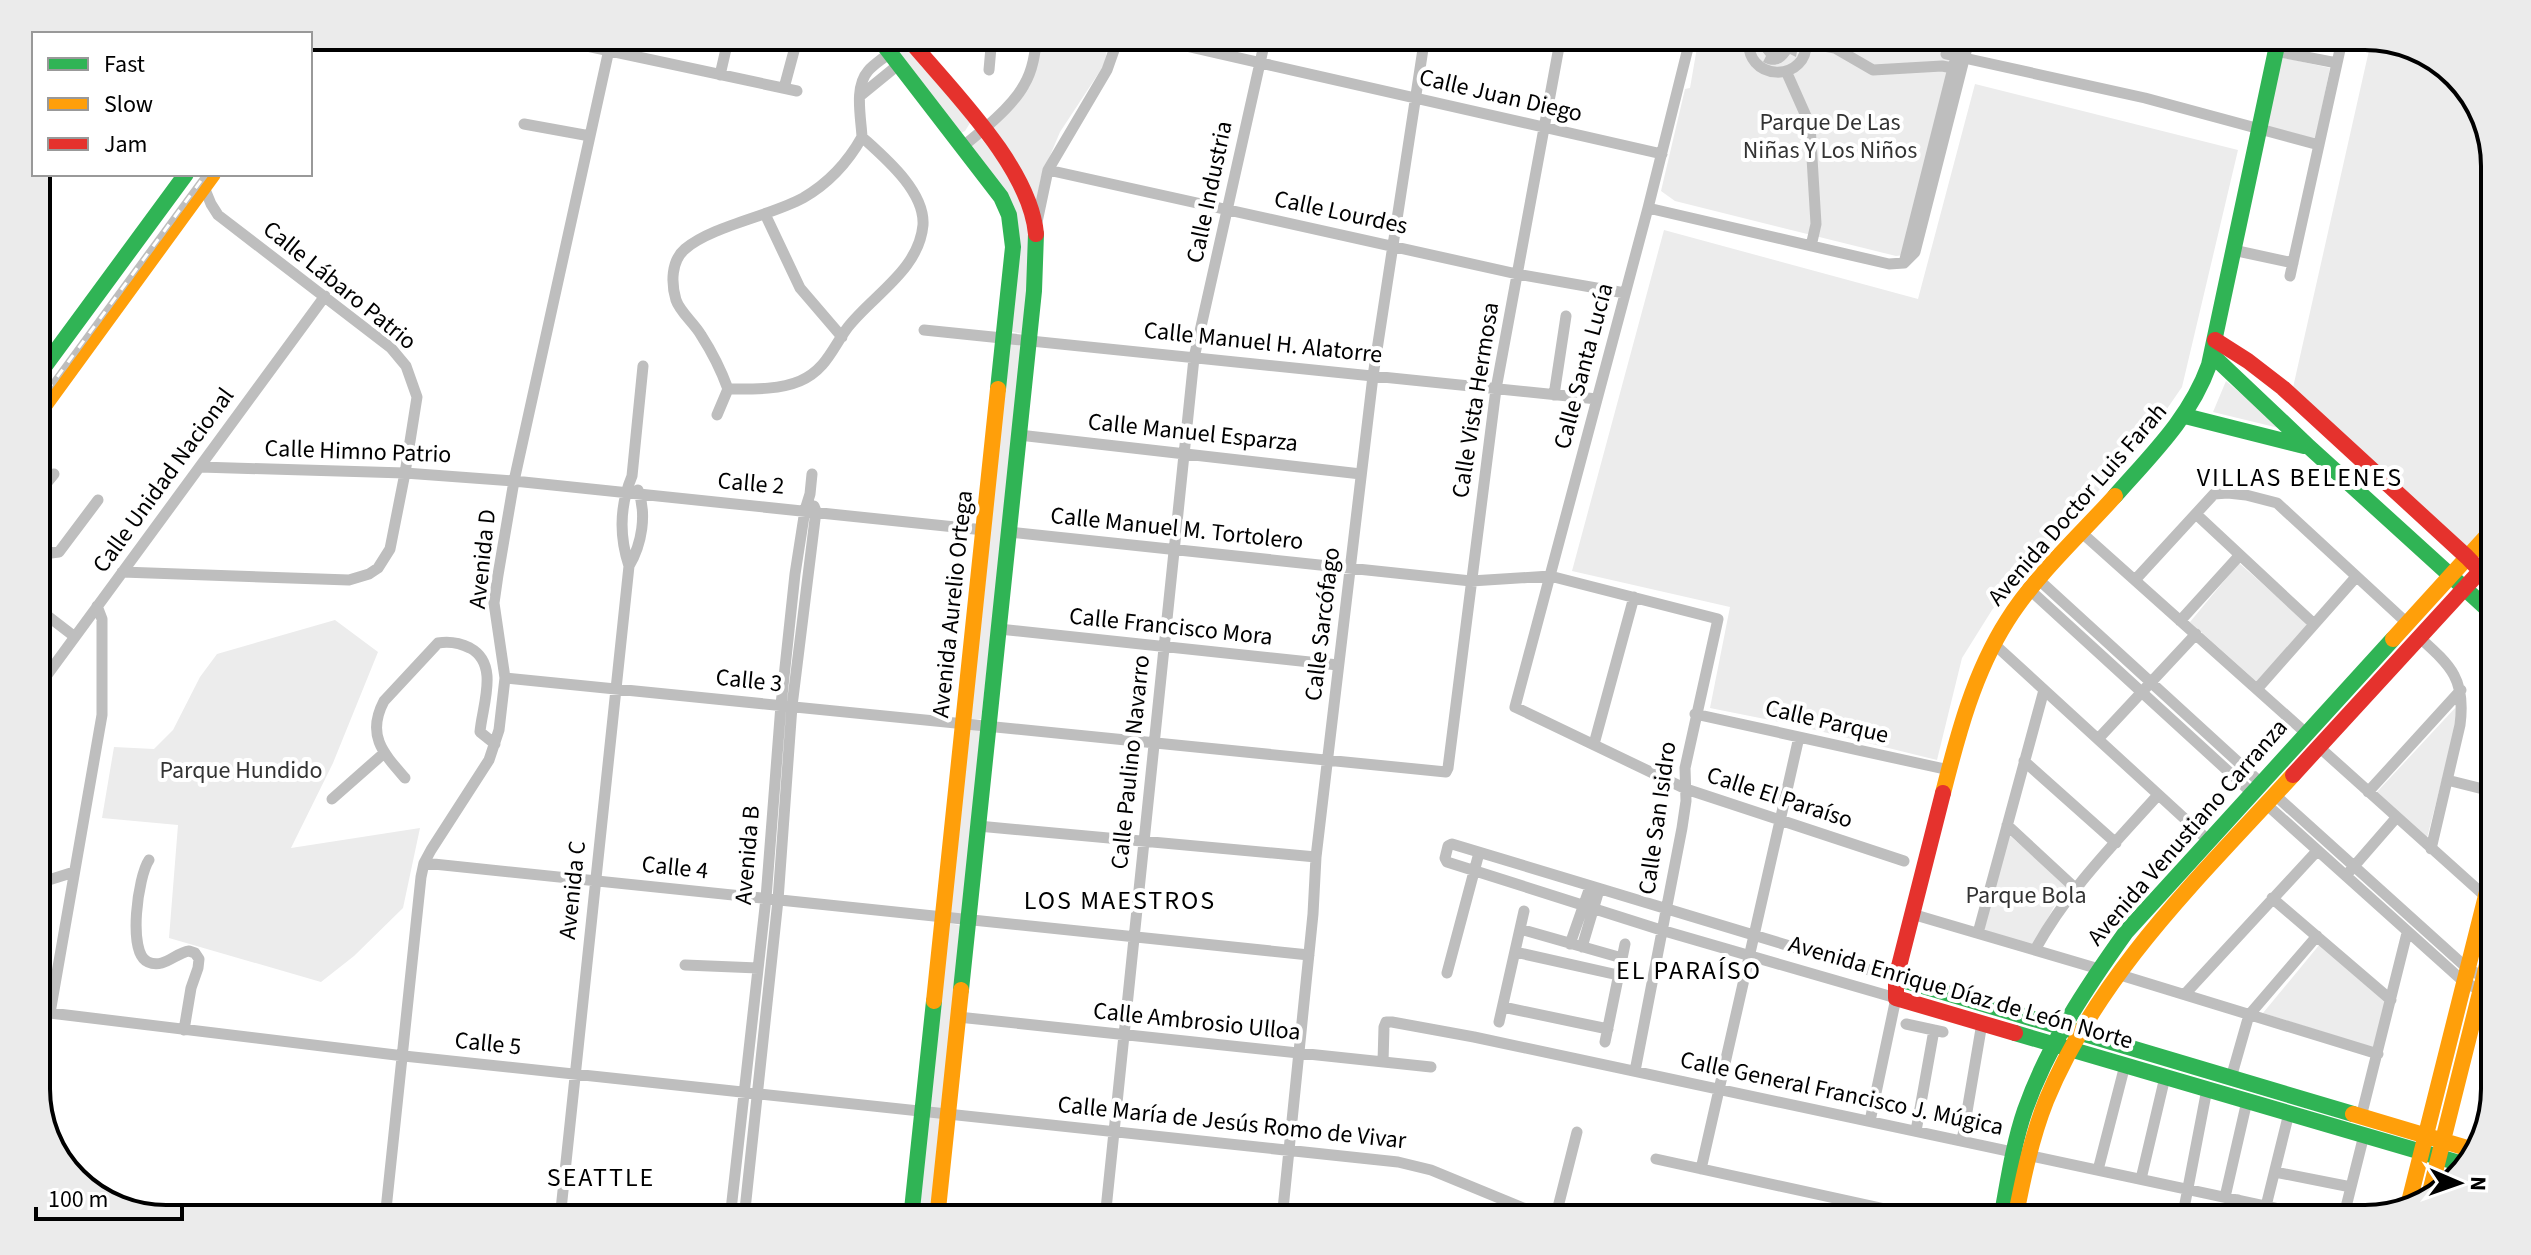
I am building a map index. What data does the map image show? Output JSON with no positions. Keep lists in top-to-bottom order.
{
  "streets": {
    "street": [
      "Calle Juan Diego",
      "Calle Industria",
      "Calle Lourdes",
      "Calle Lábaro Patrio",
      "Calle Manuel H. Alatorre",
      "Calle Santa Lucía",
      "Calle Vista Hermosa",
      "Calle Manuel Esparza",
      "Calle Himno Patrio",
      "Calle Unidad Nacional",
      "Calle 2",
      "Avenida Doctor Luis Farah",
      "Calle Manuel M. Tortolero",
      "Avenida D",
      "Avenida Aurelio Ortega",
      "Calle Sarcófago",
      "Calle Francisco Mora",
      "Calle 3",
      "Calle Parque",
      "Calle Paulino Navarro",
      "Calle El Paraíso",
      "Calle San Isidro",
      "Avenida Venustiano Carranza",
      "Avenida B",
      "Calle 4",
      "Avenida C",
      "Avenida Enrique Díaz de León Norte",
      "Calle Ambrosio Ulloa",
      "Calle 5",
      "Calle General Francisco J. Múgica",
      "Calle María de Jesús Romo de Vivar"
    ]
  },
  "crossings": [
    ["Calle Juan Diego", "Calle Industria"],
    ["Calle Juan Diego", "Calle Santa Lucía"],
    ["Calle Juan Diego", "Calle Vista Hermosa"],
    ["Calle Juan Diego", "Calle Sarcófago"],
    ["Calle Industria", "Calle Lourdes"],
    ["Calle Industria", "Calle Manuel H. Alatorre"],
    ["Calle Industria", "Calle Paulino Navarro"],
    ["Calle Lourdes", "Calle Santa Lucía"],
    ["Calle Lourdes", "Calle Vista Hermosa"],
    ["Calle Lourdes", "Calle Sarcófago"],
    ["Calle Lábaro Patrio", "Calle Himno Patrio"],
    ["Calle Lábaro Patrio", "Calle Unidad Nacional"],
    ["Calle Manuel H. Alatorre", "Calle Santa Lucía"],
    ["Calle Manuel H. Alatorre", "Calle Vista Hermosa"],
    ["Calle Manuel H. Alatorre", "Avenida Aurelio Ortega"],
    ["Calle Manuel H. Alatorre", "Calle Sarcófago"],
    ["Calle Manuel H. Alatorre", "Calle Paulino Navarro"],
    ["Calle Santa Lucía", "Calle Manuel M. Tortolero"],
    ["Calle Santa Lucía", "Calle El Paraíso"],
    ["Calle Vista Hermosa", "Calle Manuel M. Tortolero"],
    ["Calle Vista Hermosa", "Calle 3"],
    ["Calle Manuel Esparza", "Avenida Aurelio Ortega"],
    ["Calle Manuel Esparza", "Calle Sarcófago"],
    ["Calle Manuel Esparza", "Calle Paulino Navarro"],
    ["Calle Himno Patrio", "Calle Unidad Nacional"],
    ["Calle Himno Patrio", "Calle 2"],
    ["Calle Himno Patrio", "Avenida D"],
    ["Calle 2", "Avenida D"],
    ["Calle 2", "Avenida Aurelio Ortega"],
    ["Calle 2", "Avenida B"],
    ["Calle 2", "Avenida C"],
    ["Avenida Doctor Luis Farah", "Calle Parque"],
    ["Avenida Doctor Luis Farah", "Avenida Enrique Díaz de León Norte"],
    ["Calle Manuel M. Tortolero", "Avenida Aurelio Ortega"],
    ["Calle Manuel M. Tortolero", "Calle Sarcófago"],
    ["Calle Manuel M. Tortolero", "Calle Paulino Navarro"],
    ["Calle Manuel M. Tortolero", "Calle San Isidro"],
    ["Avenida D", "Calle 3"],
    ["Avenida D", "Calle 4"],
    ["Avenida D", "Calle 5"],
    ["Avenida Aurelio Ortega", "Calle Francisco Mora"],
    ["Avenida Aurelio Ortega", "Calle 3"],
    ["Avenida Aurelio Ortega", "Calle 4"],
    ["Avenida Aurelio Ortega", "Calle Ambrosio Ulloa"],
    ["Avenida Aurelio Ortega", "Calle 5"],
    ["Avenida Aurelio Ortega", "Calle María de Jesús Romo de Vivar"],
    ["Calle Sarcófago", "Calle Francisco Mora"],
    ["Calle Sarcófago", "Calle 3"],
    ["Calle Sarcófago", "Calle 4"],
    ["Calle Sarcófago", "Calle Ambrosio Ulloa"],
    ["Calle Sarcófago", "Calle María de Jesús Romo de Vivar"],
    ["Calle Francisco Mora", "Calle Paulino Navarro"],
    ["Calle 3", "Calle Paulino Navarro"],
    ["Calle 3", "Avenida B"],
    ["Calle 3", "Avenida C"],
    ["Calle Parque", "Calle San Isidro"],
    ["Calle Paulino Navarro", "Calle 4"],
    ["Calle Paulino Navarro", "Calle Ambrosio Ulloa"],
    ["Calle Paulino Navarro", "Calle María de Jesús Romo de Vivar"],
    ["Calle El Paraíso", "Calle San Isidro"],
    ["Calle San Isidro", "Avenida Enrique Díaz de León Norte"],
    ["Calle San Isidro", "Calle General Francisco J. Múgica"],
    ["Avenida Venustiano Carranza", "Avenida Enrique Díaz de León Norte"],
    ["Avenida Venustiano Carranza", "Calle General Francisco J. Múgica"],
    ["Avenida B", "Calle 4"],
    ["Avenida B", "Calle 5"],
    ["Calle 4", "Avenida C"],
    ["Avenida C", "Calle 5"],
    ["Calle Ambrosio Ulloa", "Calle General Francisco J. Múgica"],
    ["Calle 5", "Calle María de Jesús Romo de Vivar"]
  ],
  "districts": [
    "VILLAS BELENES",
    "LOS MAESTROS",
    "EL PARAÍSO",
    "SEATTLE"
  ],
  "parks": ["Parque De Las Niñas Y Los Niños", "Parque Hundido", "Parque Bola"],
  "legend": ["Fast", "Slow", "Jam"],
  "scale_bar": "100 m",
  "north": "right"
}
